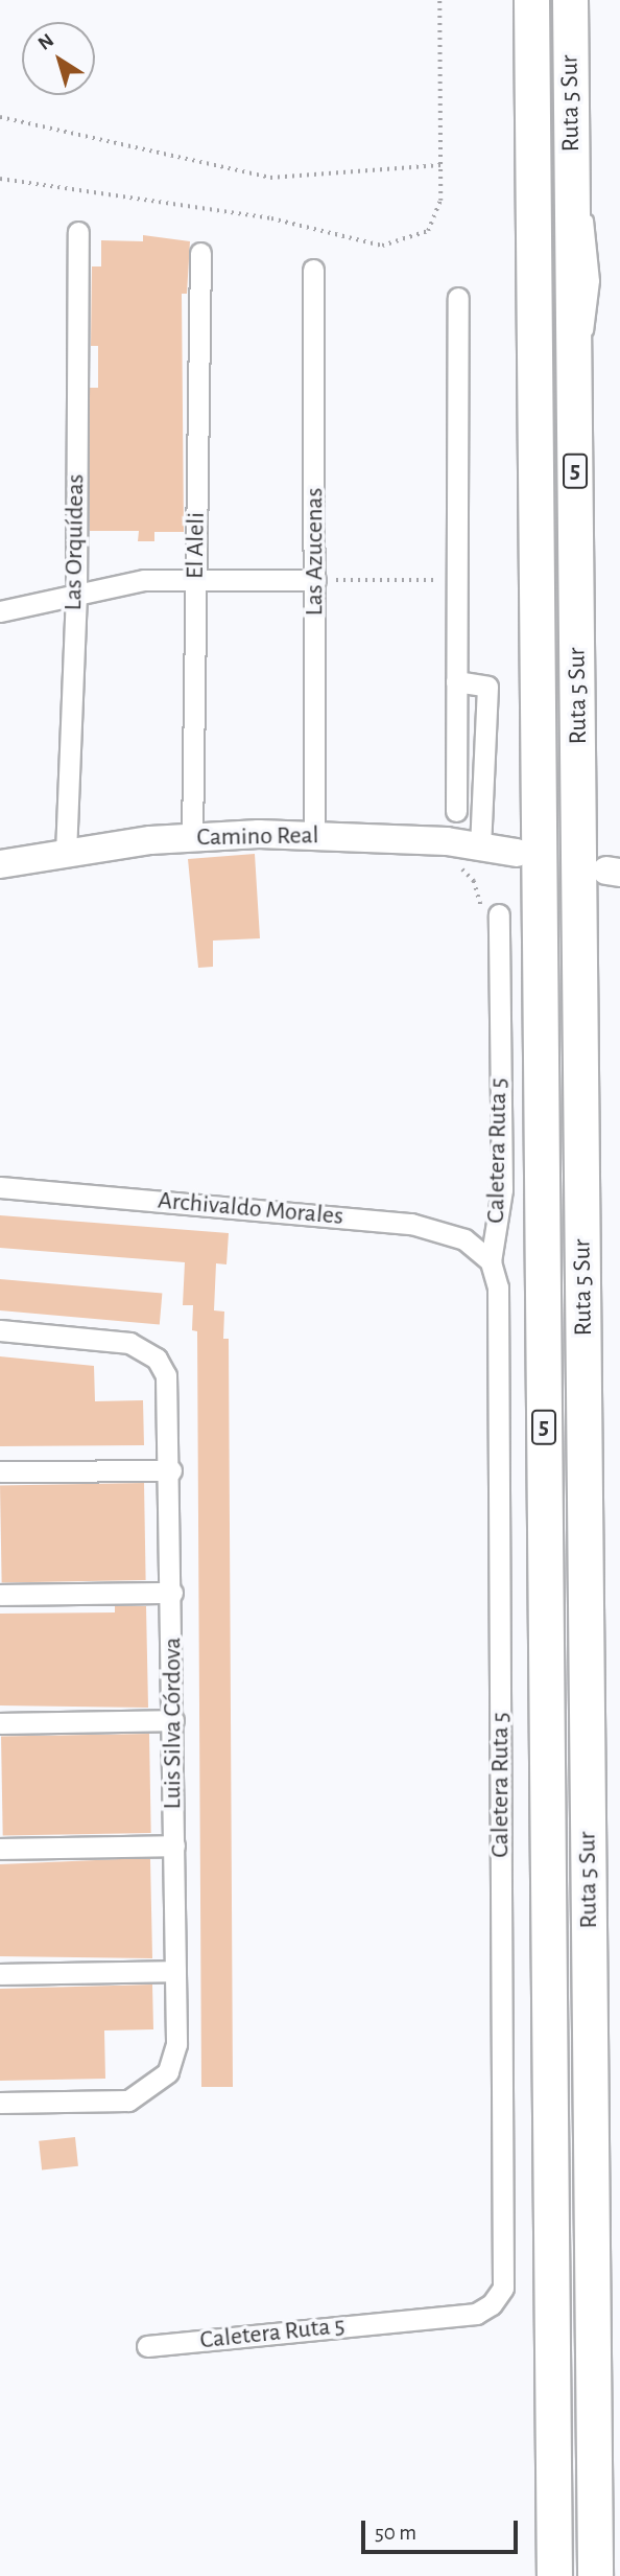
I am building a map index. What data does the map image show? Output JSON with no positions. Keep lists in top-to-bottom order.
{
  "streets": {
    "highway": ["Ruta 5 Sur", "5"],
    "street": [
      "Las Orquídeas",
      "El Aleli",
      "Las Azucenas",
      "Camino Real",
      "Caletera Ruta 5",
      "Archivaldo Morales",
      "Luis Silva Córdova"
    ]
  },
  "crossings": [
    ["Las Orquídeas", "Camino Real"],
    ["El Aleli", "Camino Real"],
    ["Las Azucenas", "Camino Real"],
    ["Caletera Ruta 5", "Archivaldo Morales"]
  ],
  "scale_bar": "50 m",
  "north": "top left"
}
